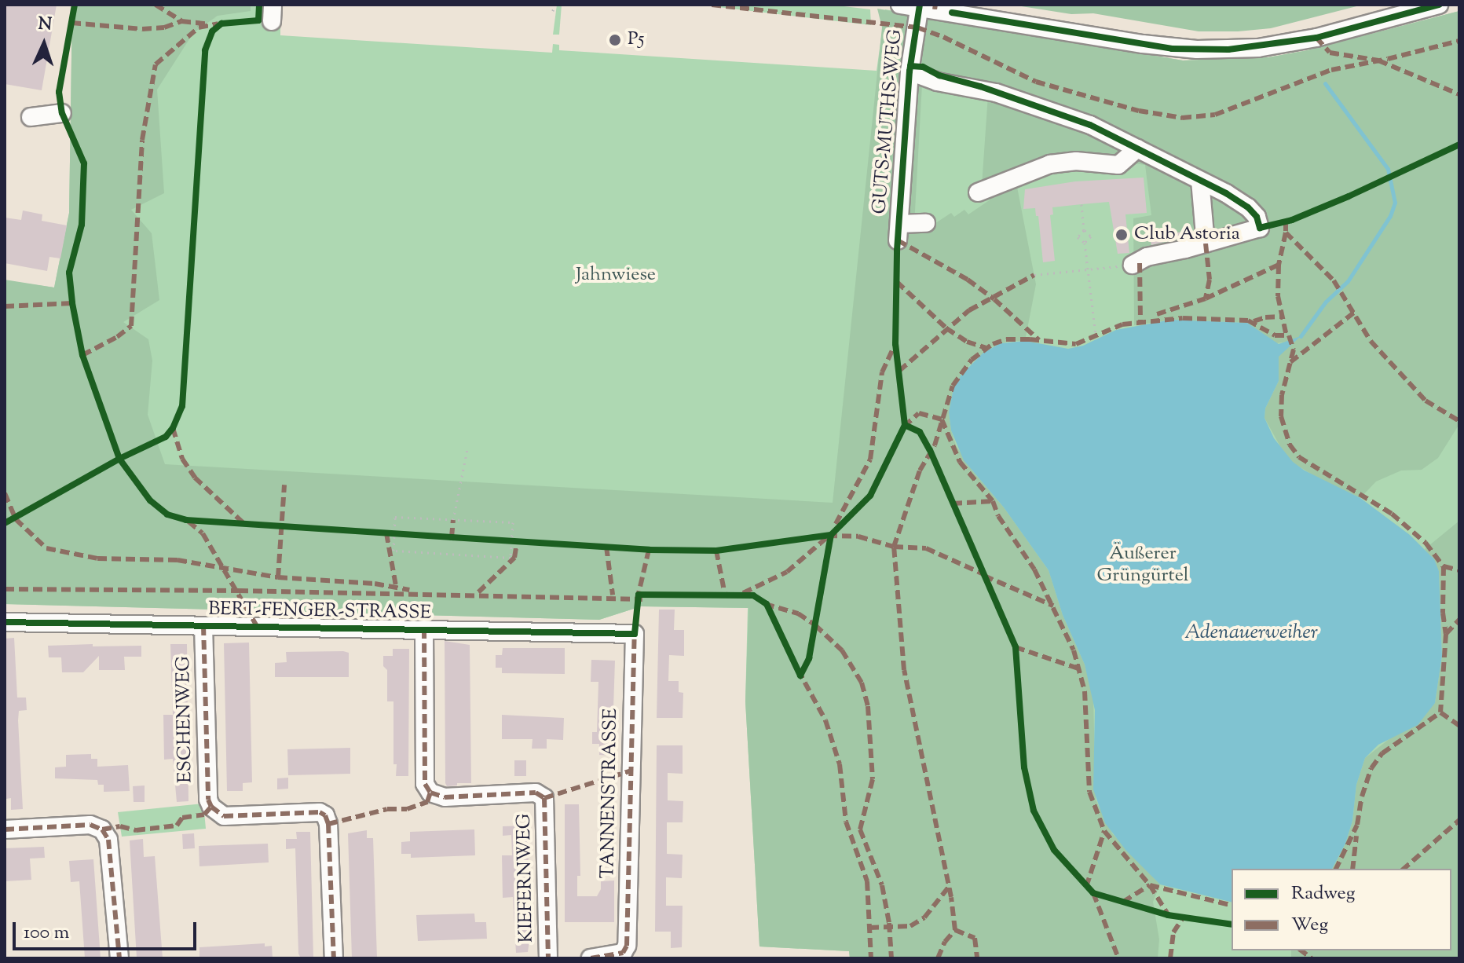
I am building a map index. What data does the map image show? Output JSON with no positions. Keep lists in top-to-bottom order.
{
  "streets": {
    "street": [
      "GUTS-MUTHS-WEG",
      "BERT-FENGER-STRASSE",
      "ESCHENWEG",
      "TANNENSTRASSE",
      "KIEFERNWEG"
    ]
  },
  "crossings": [
    ["BERT-FENGER-STRASSE", "ESCHENWEG"],
    ["BERT-FENGER-STRASSE", "TANNENSTRASSE"],
    ["BERT-FENGER-STRASSE", "KIEFERNWEG"]
  ],
  "water": ["Adenauerweiher"],
  "parks": ["Jahnwiese", "Äußerer Grüngürtel"],
  "places": ["P5", "Club Astoria"],
  "legend": ["Radweg", "Weg"],
  "scale_bar": "100 m",
  "north": "top"
}
